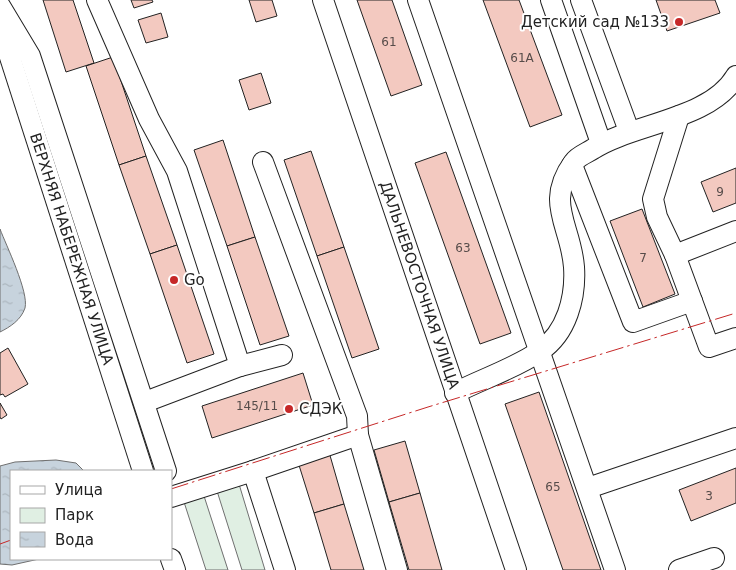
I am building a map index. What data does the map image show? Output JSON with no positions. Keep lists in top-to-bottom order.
{
  "streets": {
    "street": ["ВЕРХНЯЯ НАБЕРЕЖНАЯ УЛИЦА", "ДАЛЬНЕВОСТОЧНАЯ УЛИЦА"]
  },
  "places": ["Детский сад №133", "Go", "СДЭК"],
  "house_numbers": [
    "61",
    "61А",
    "9",
    "63",
    "7",
    "145/11",
    "65",
    "3"
  ],
  "legend": ["Улица", "Парк", "Вода"]
}
